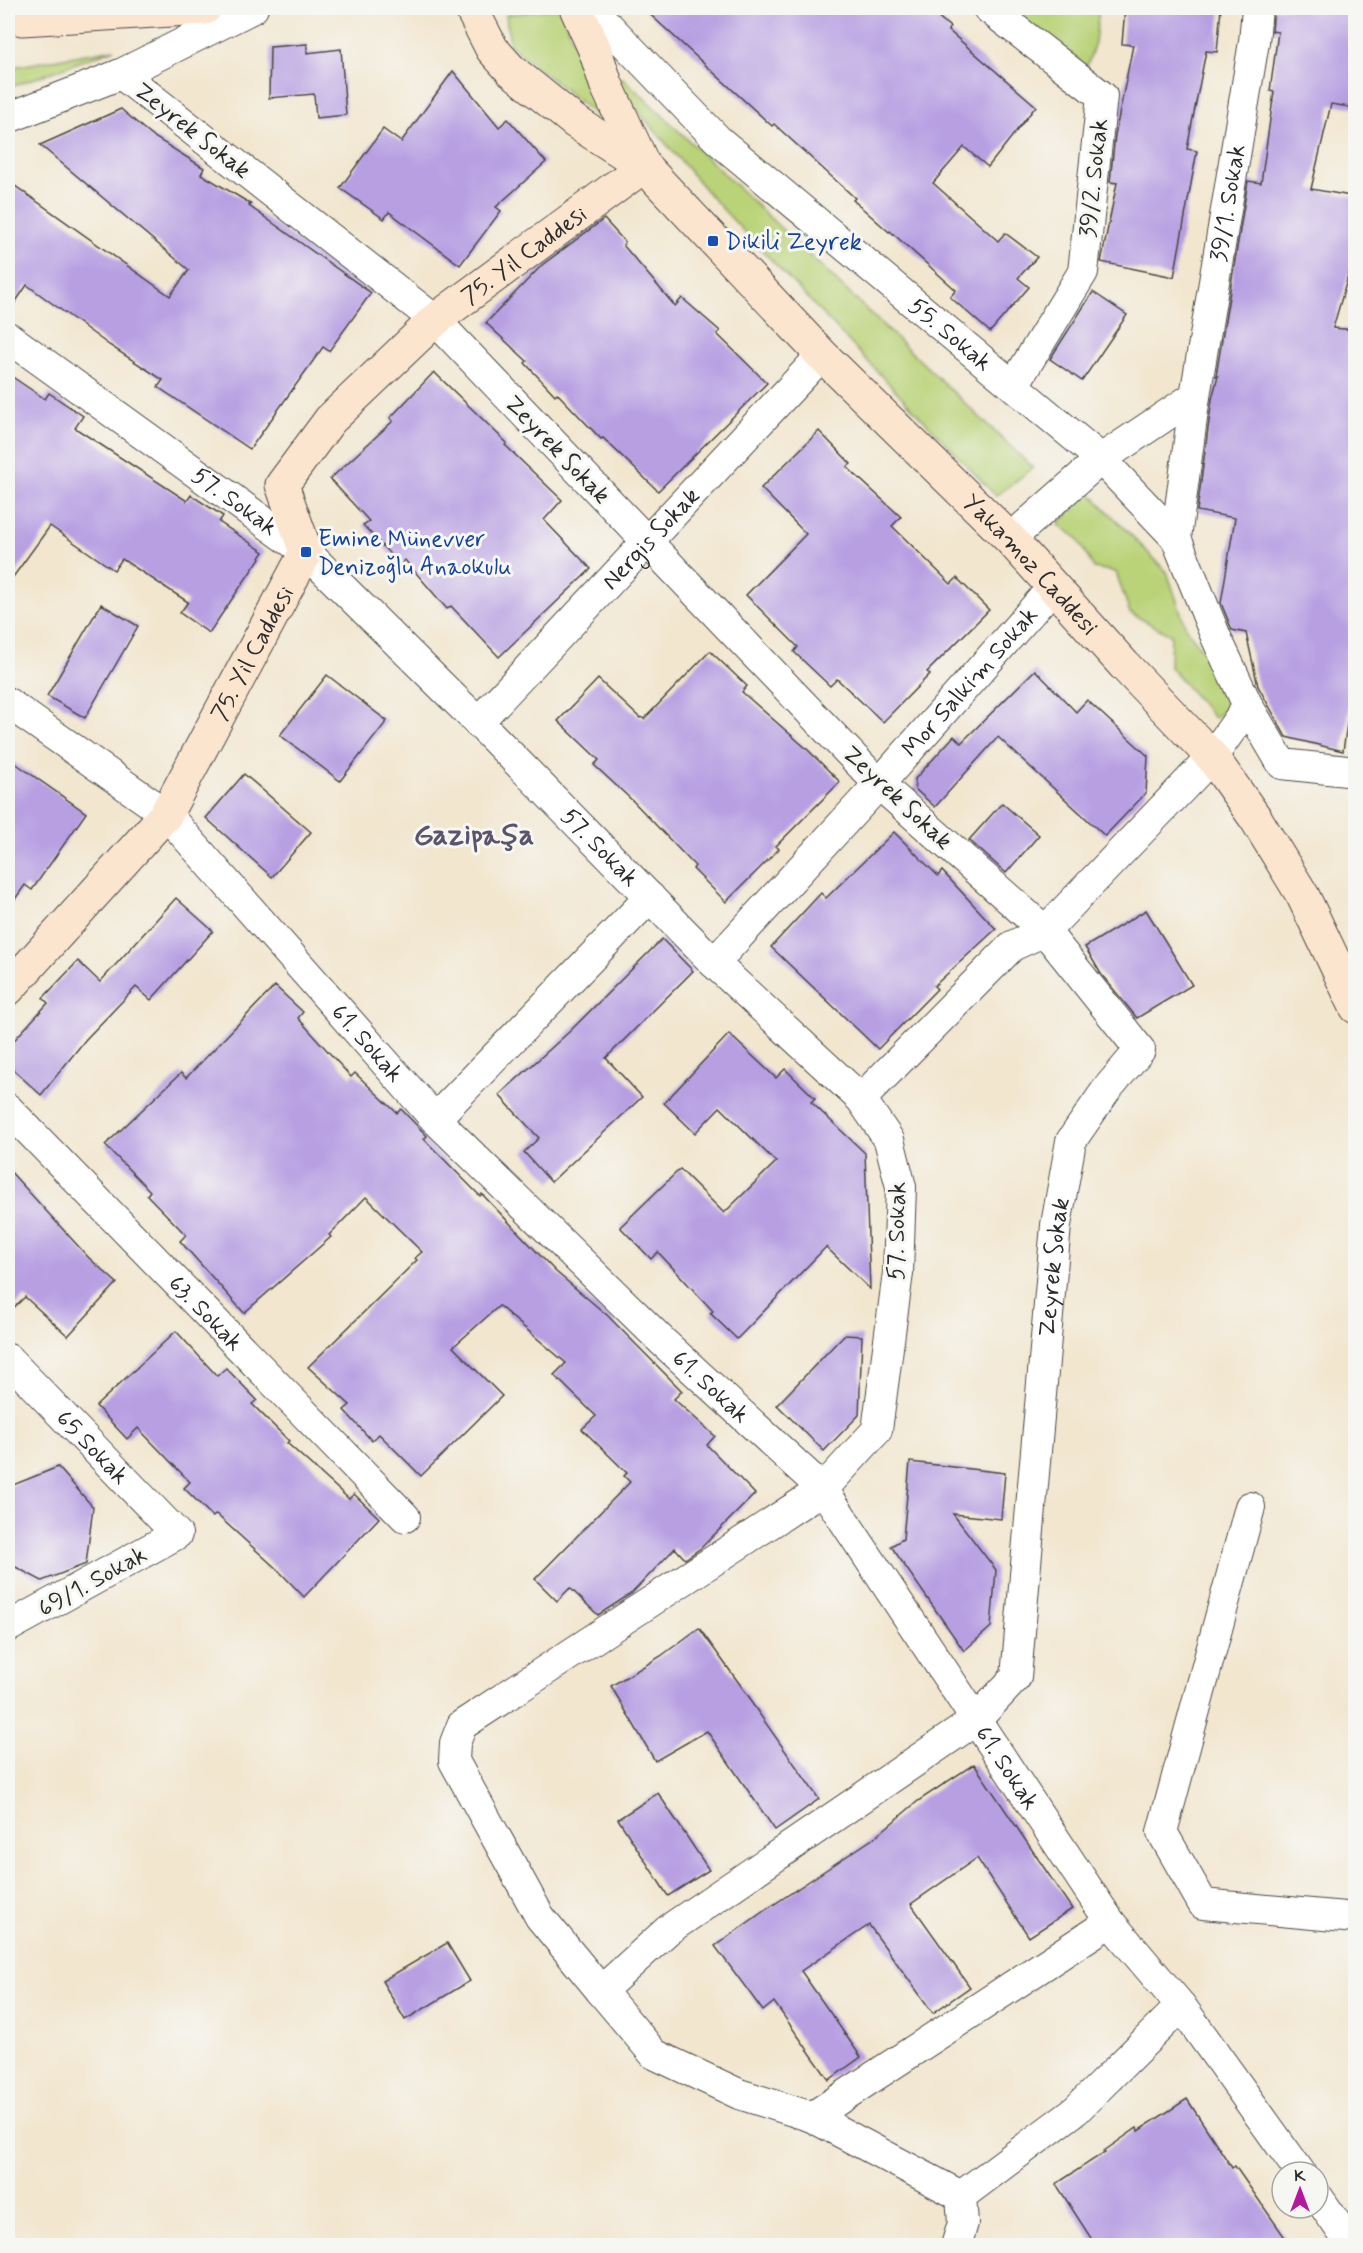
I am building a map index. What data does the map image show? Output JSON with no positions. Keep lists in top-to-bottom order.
{
  "streets": {
    "main road": ["75. Yil Caddesi", "Yakamoz Caddesi"],
    "street": [
      "Zeyrek Sokak",
      "39/2. Sokak",
      "39/1. Sokak",
      "55. Sokak",
      "57. Sokak",
      "Nergis Sokak",
      "Mor Salkim Sokak",
      "61. Sokak",
      "63. Sokak",
      "65 Sokak",
      "69/1. Sokak"
    ]
  },
  "crossings": [
    ["Zeyrek Sokak", "75. Yil Caddesi"],
    ["Zeyrek Sokak", "Nergis Sokak"],
    ["Zeyrek Sokak", "Mor Salkim Sokak"],
    ["Zeyrek Sokak", "61. Sokak"],
    ["39/2. Sokak", "55. Sokak"],
    ["39/1. Sokak", "55. Sokak"],
    ["75. Yil Caddesi", "57. Sokak"],
    ["75. Yil Caddesi", "Yakamoz Caddesi"],
    ["75. Yil Caddesi", "61. Sokak"],
    ["57. Sokak", "Nergis Sokak"],
    ["57. Sokak", "Mor Salkim Sokak"],
    ["57. Sokak", "61. Sokak"],
    ["Nergis Sokak", "Yakamoz Caddesi"],
    ["Yakamoz Caddesi", "Mor Salkim Sokak"],
    ["65 Sokak", "69/1. Sokak"]
  ],
  "districts": ["Gazipaşa"],
  "places": {
    "transit": ["Dikili Zeyrek", "Emine Münevver Denizoğlu Anaokulu"]
  },
  "north": "top"
}
